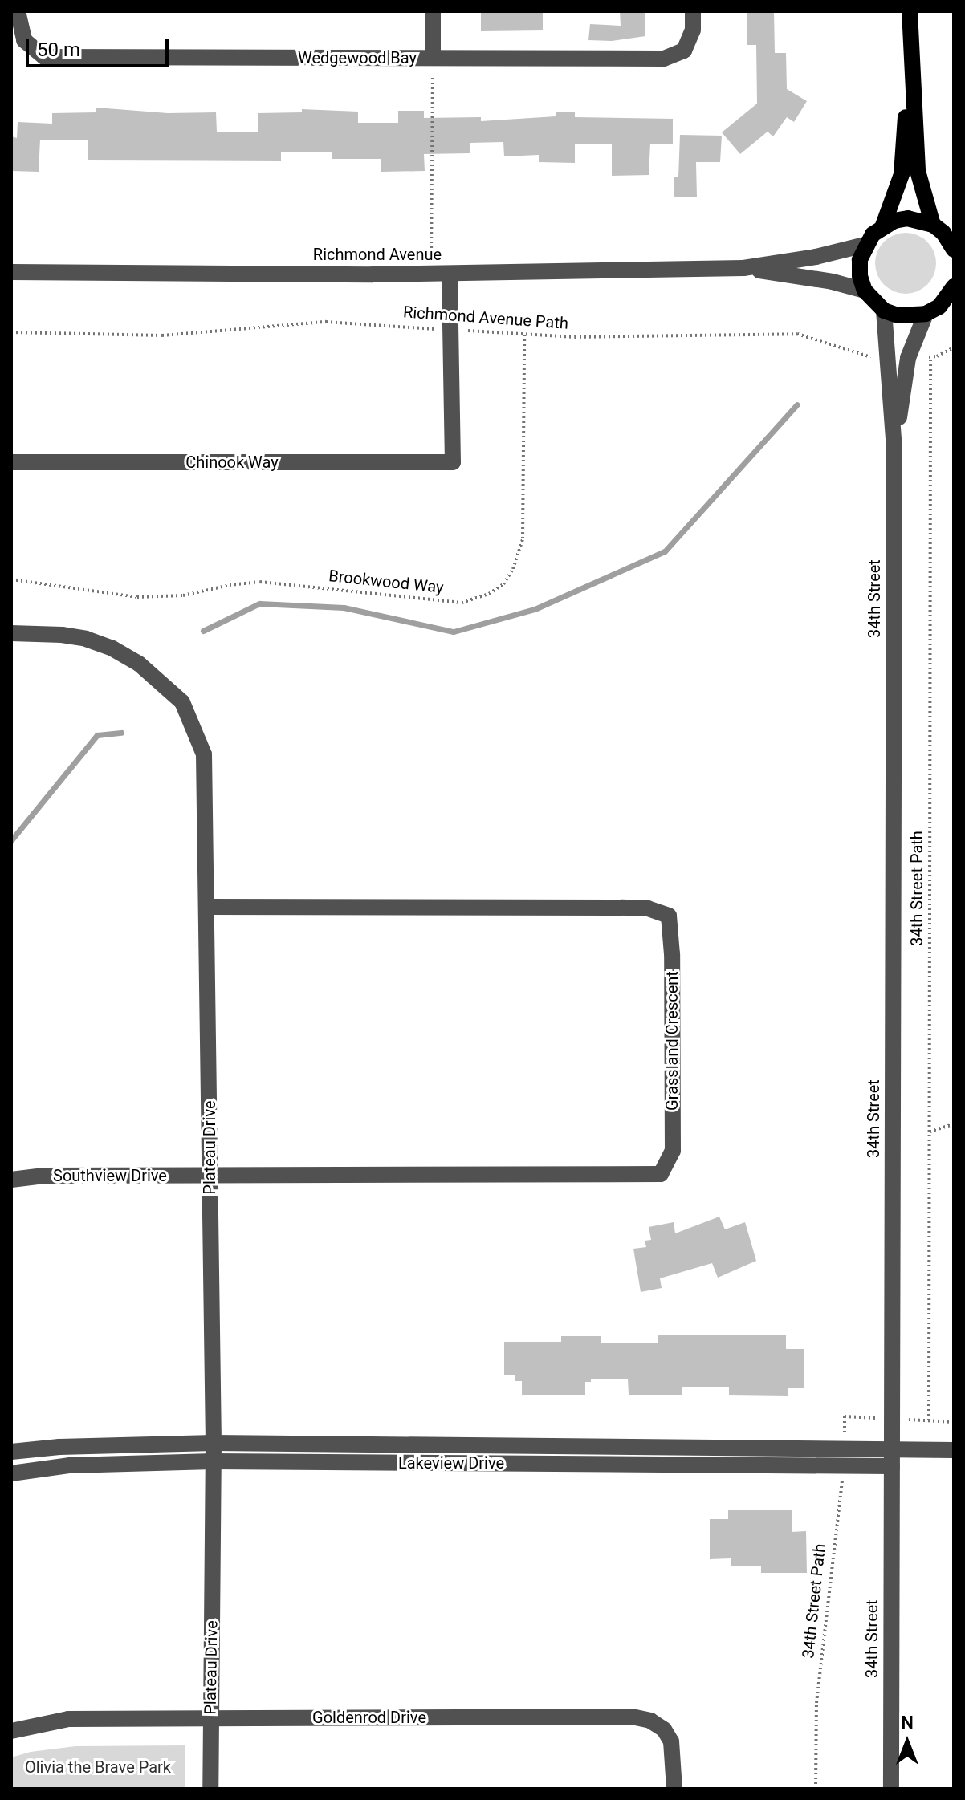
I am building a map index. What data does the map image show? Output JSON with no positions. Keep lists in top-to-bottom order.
{
  "streets": {
    "street": [
      "Wedgewood Bay",
      "Richmond Avenue",
      "Chinook Way",
      "34th Street",
      "Grassland Crescent",
      "Plateau Drive",
      "Southview Drive",
      "Lakeview Drive",
      "Goldenrod Drive"
    ],
    "path": ["Richmond Avenue Path", "Brookwood Way", "34th Street Path"]
  },
  "crossings": [
    ["Richmond Avenue Path", "Chinook Way"],
    ["Richmond Avenue Path", "Brookwood Way"],
    ["Richmond Avenue Path", "34th Street"],
    ["34th Street", "Lakeview Drive"],
    ["34th Street Path", "Lakeview Drive"],
    ["Grassland Crescent", "Plateau Drive"],
    ["Grassland Crescent", "Southview Drive"],
    ["Plateau Drive", "Southview Drive"],
    ["Plateau Drive", "Lakeview Drive"],
    ["Plateau Drive", "Goldenrod Drive"]
  ],
  "parks": ["Olivia the Brave Park"],
  "scale_bar": "50 m",
  "north": "top"
}
